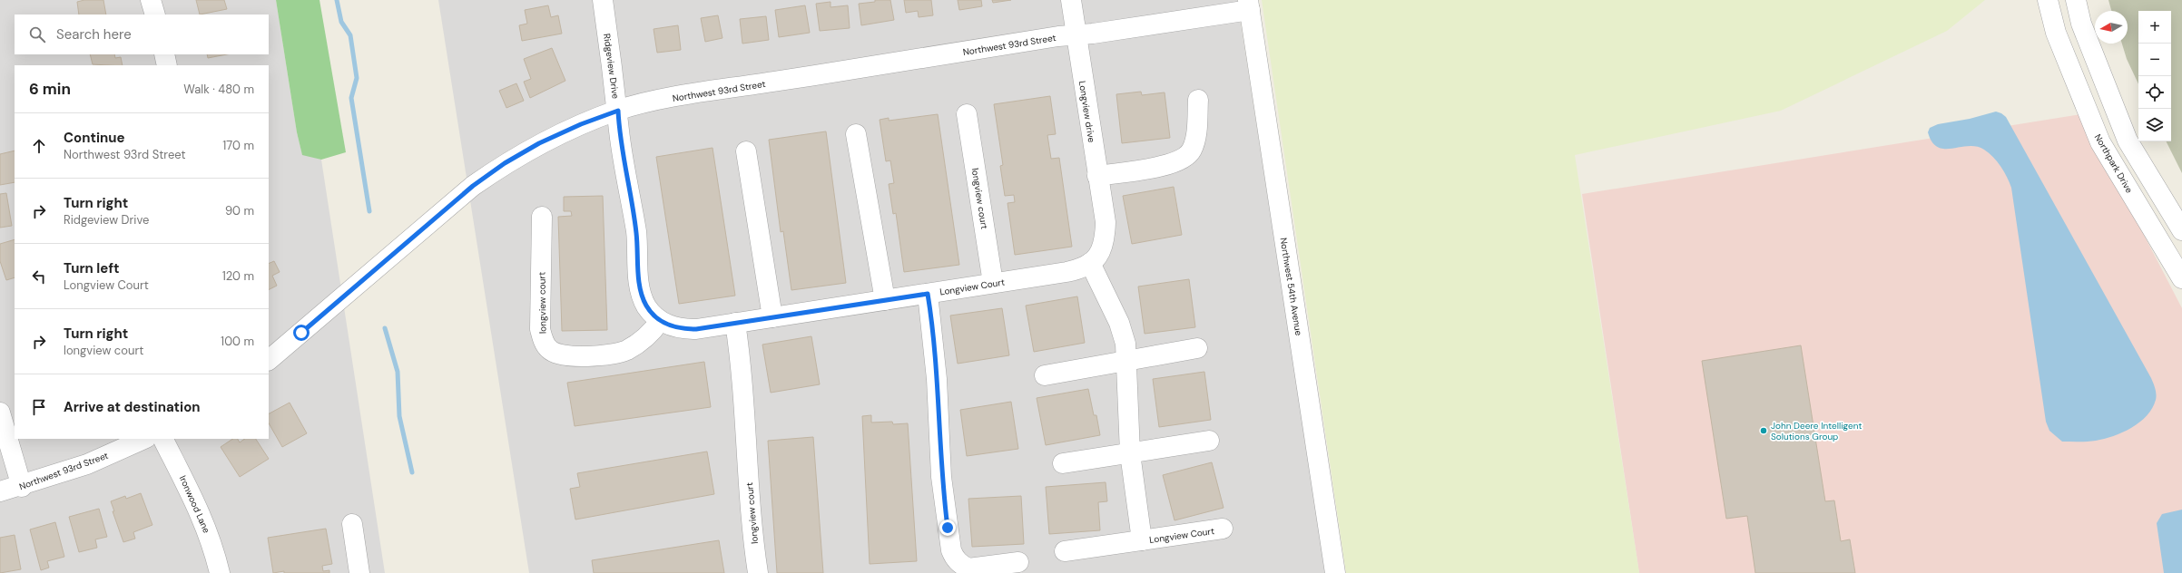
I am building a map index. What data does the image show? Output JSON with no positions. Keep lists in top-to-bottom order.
{
  "streets": {
    "street": [
      "Northwest 93rd Street",
      "Ridgeview Drive",
      "Longview drive",
      "Northpark Drive",
      "longview court",
      "Longview Court",
      "Northwest 54th Avenue",
      "Ironwood Lane"
    ]
  },
  "crossings": [
    ["Northwest 93rd Street", "Ridgeview Drive"],
    ["Northwest 93rd Street", "Longview drive"],
    ["Northwest 93rd Street", "Northwest 54th Avenue"],
    ["Ridgeview Drive", "longview court"],
    ["Ridgeview Drive", "Longview Court"],
    ["Longview drive", "Longview Court"],
    ["longview court", "Longview Court"]
  ],
  "places": ["John Deere Intelligent Solutions Group"],
  "north": "left",
  "page": {
    "map_buttons": ["+", "−"],
    "search": "Search here",
    "heading": ["6 min", "Walk · 480 m"],
    "list": [
      ["Continue", "Northwest 93rd Street", "170 m"],
      ["Turn right", "Ridgeview Drive", "90 m"],
      ["Turn left", "Longview Court", "120 m"],
      ["Turn right", "longview court", "100 m"],
      "Arrive at destination"
    ]
  }
}
